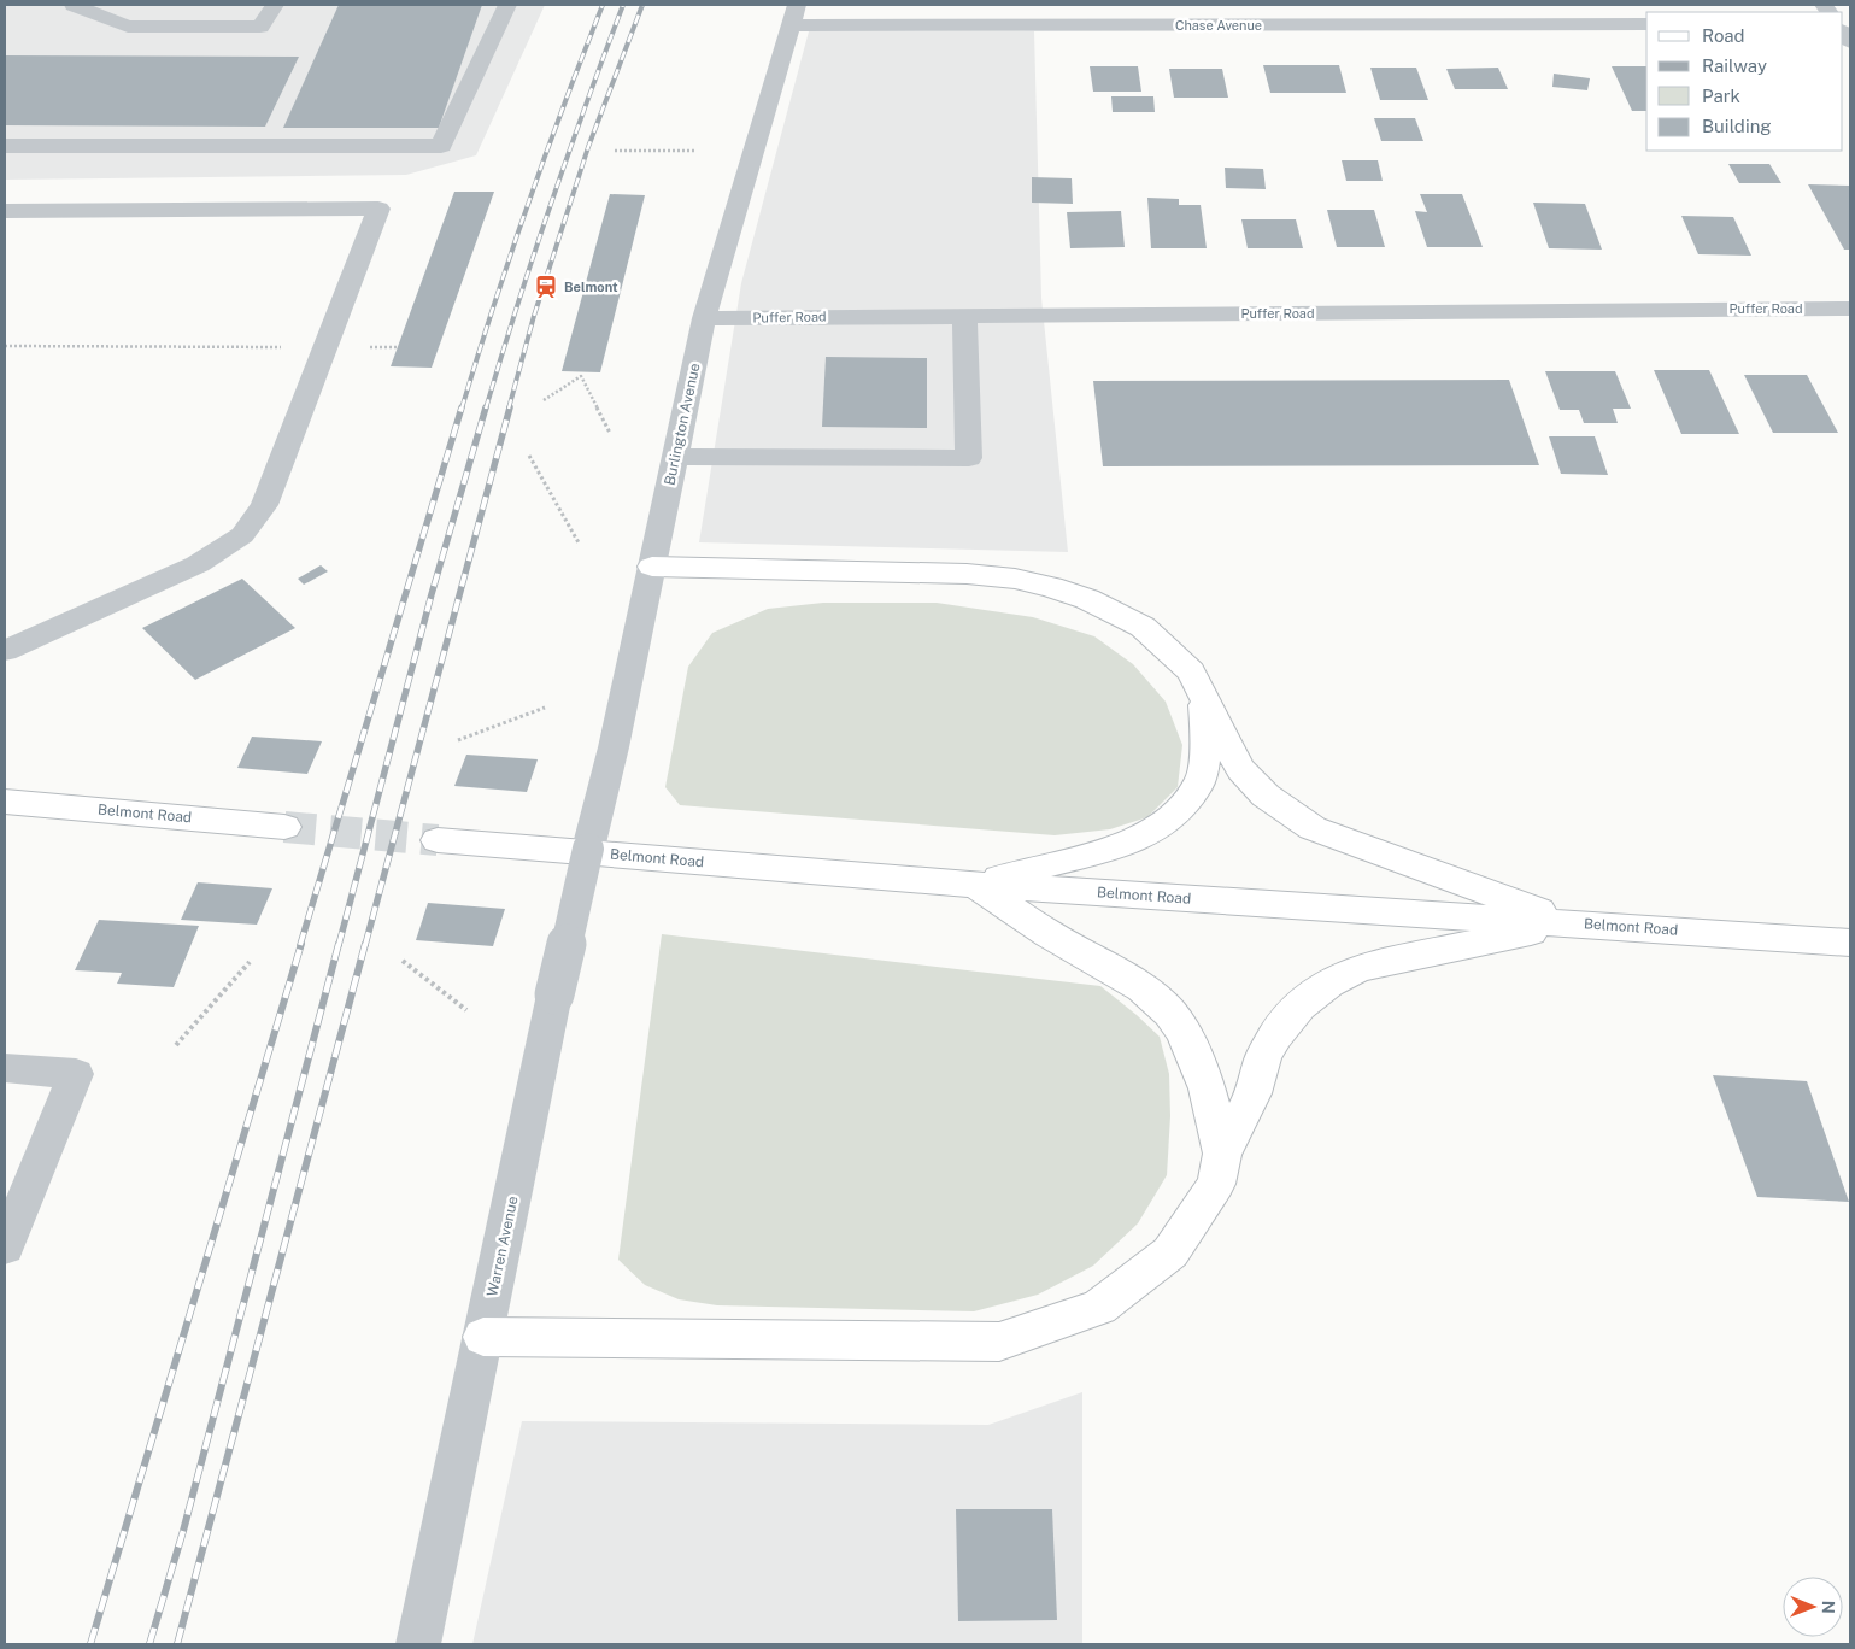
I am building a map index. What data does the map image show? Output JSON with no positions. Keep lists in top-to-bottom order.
{
  "streets": {
    "main road": ["Belmont Road"],
    "street": [
      "Chase Avenue",
      "Puffer Road",
      "Burlington Avenue",
      "Warren Avenue"
    ]
  },
  "crossings": [
    ["Chase Avenue", "Burlington Avenue"],
    ["Puffer Road", "Burlington Avenue"],
    ["Burlington Avenue", "Warren Avenue"]
  ],
  "places": {
    "station": ["Belmont"]
  },
  "legend": [
    "Road",
    "Railway",
    "Park",
    "Building"
  ],
  "north": "right"
}
